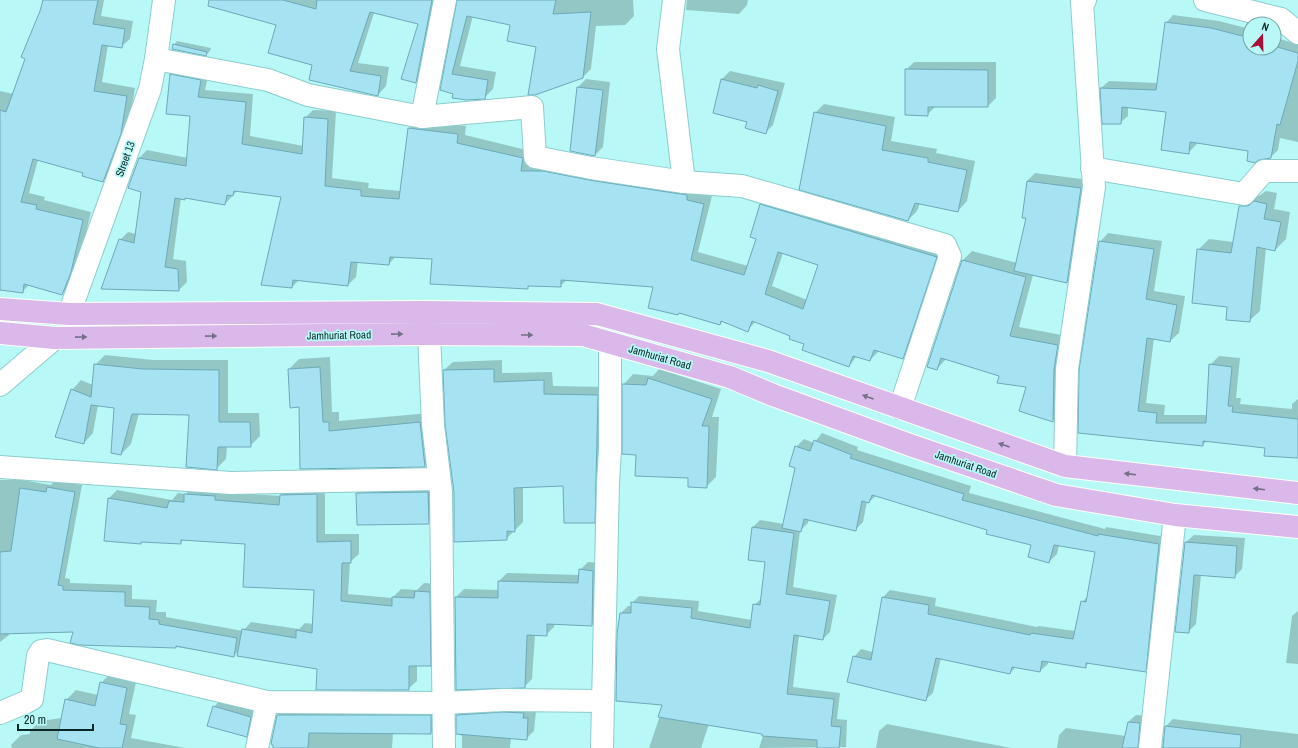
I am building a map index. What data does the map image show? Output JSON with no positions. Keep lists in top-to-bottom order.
{
  "streets": {
    "main road": ["Jamhuriat Road"],
    "street": ["Street 13"]
  },
  "crossings": [
    ["Street 13", "Jamhuriat Road"]
  ],
  "scale_bar": "20 m",
  "north": "top"
}
